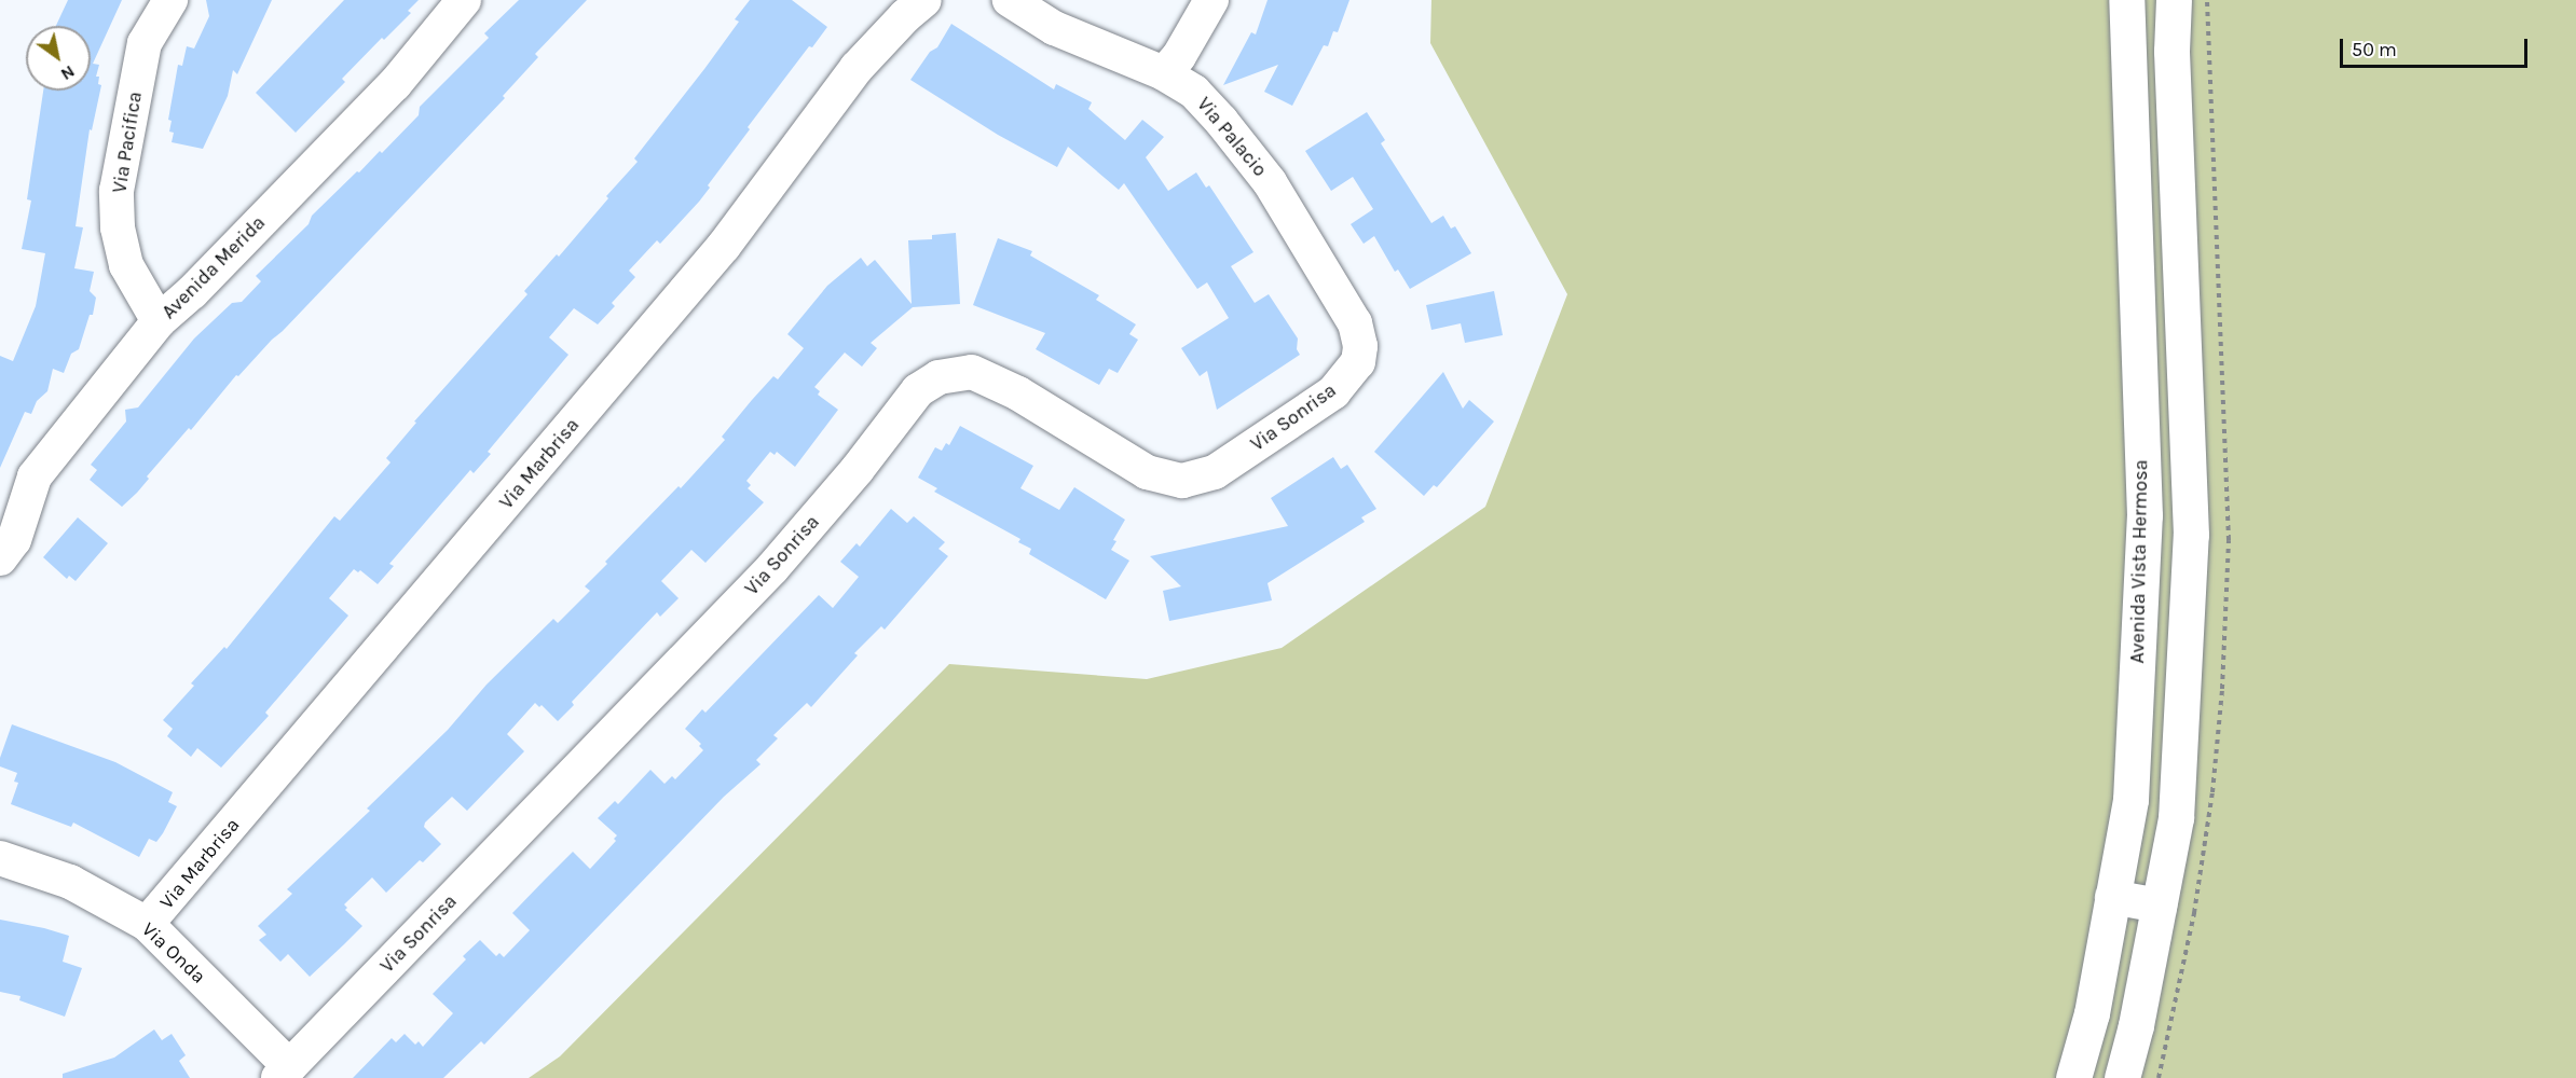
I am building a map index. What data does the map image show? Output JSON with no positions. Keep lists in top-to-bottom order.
{
  "streets": {
    "main road": ["Avenida Vista Hermosa"],
    "street": [
      "Via Palacio",
      "Via Pacifica",
      "Avenida Merida",
      "Via Sonrisa",
      "Via Marbrisa",
      "Via Onda"
    ]
  },
  "crossings": [
    ["Via Palacio", "Via Sonrisa"],
    ["Via Pacifica", "Avenida Merida"],
    ["Via Sonrisa", "Via Onda"],
    ["Via Marbrisa", "Via Onda"]
  ],
  "scale_bar": "50 m",
  "north": "bottom right"
}
